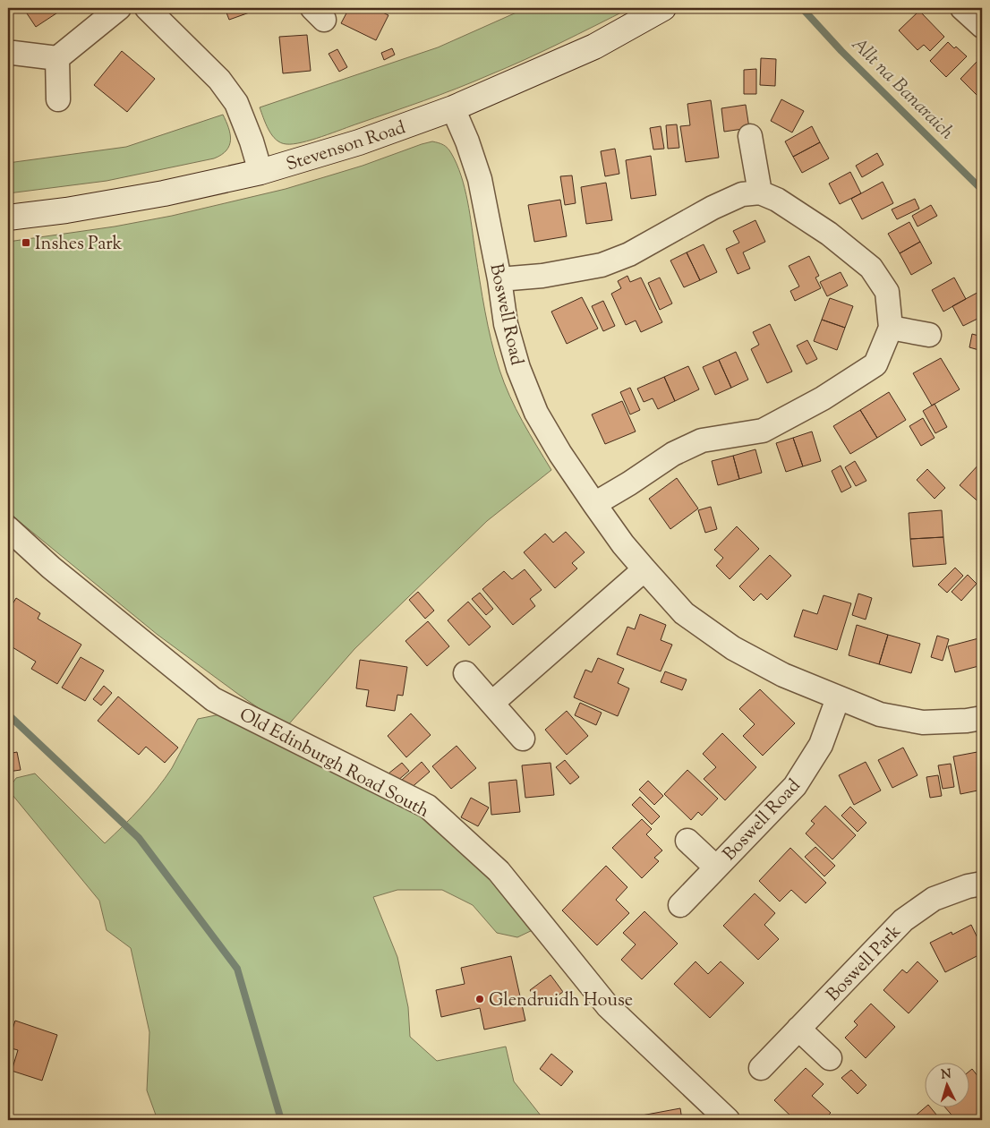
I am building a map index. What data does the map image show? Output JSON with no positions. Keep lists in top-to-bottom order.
{
  "streets": {
    "street": [
      "Stevenson Road",
      "Boswell Road",
      "Old Edinburgh Road South",
      "Boswell Park"
    ]
  },
  "crossings": [
    ["Stevenson Road", "Boswell Road"]
  ],
  "water": ["Allt na Banaraich"],
  "places": {
    "transit": ["Inshes Park"],
    "other": ["Glendruidh House"]
  },
  "north": "top"
}
